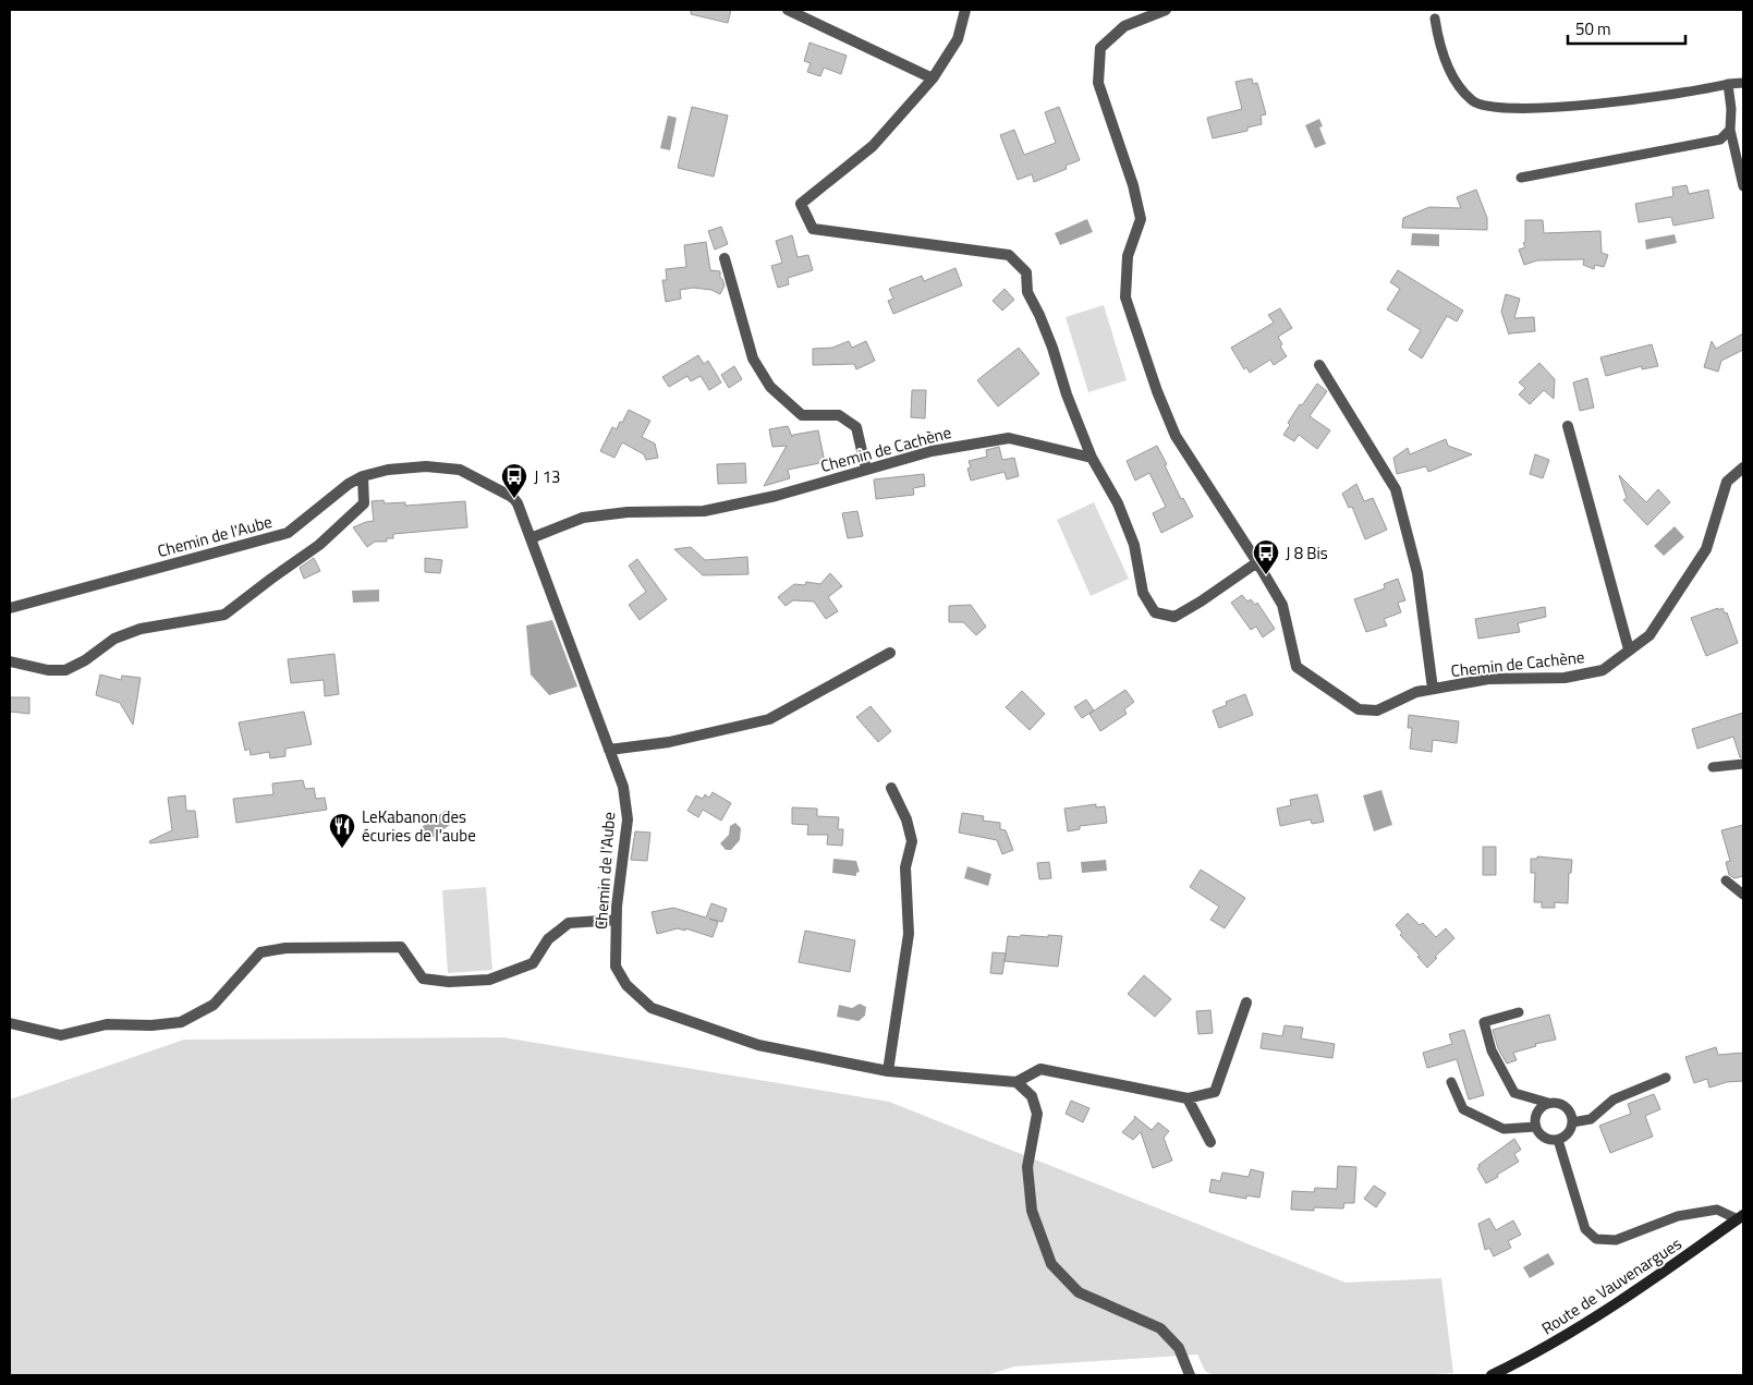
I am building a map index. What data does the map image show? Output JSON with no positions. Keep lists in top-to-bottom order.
{
  "streets": {
    "main road": ["Route de Vauvenargues"],
    "street": ["Chemin de Cachène", "Chemin de l'Aube"]
  },
  "crossings": [
    ["Chemin de Cachène", "Chemin de l'Aube"]
  ],
  "places": {
    "bus stop": ["J 13", "J 8 Bis"],
    "restaurant": ["LeKabanon des écuries de l'aube"]
  },
  "scale_bar": "50 m"
}
